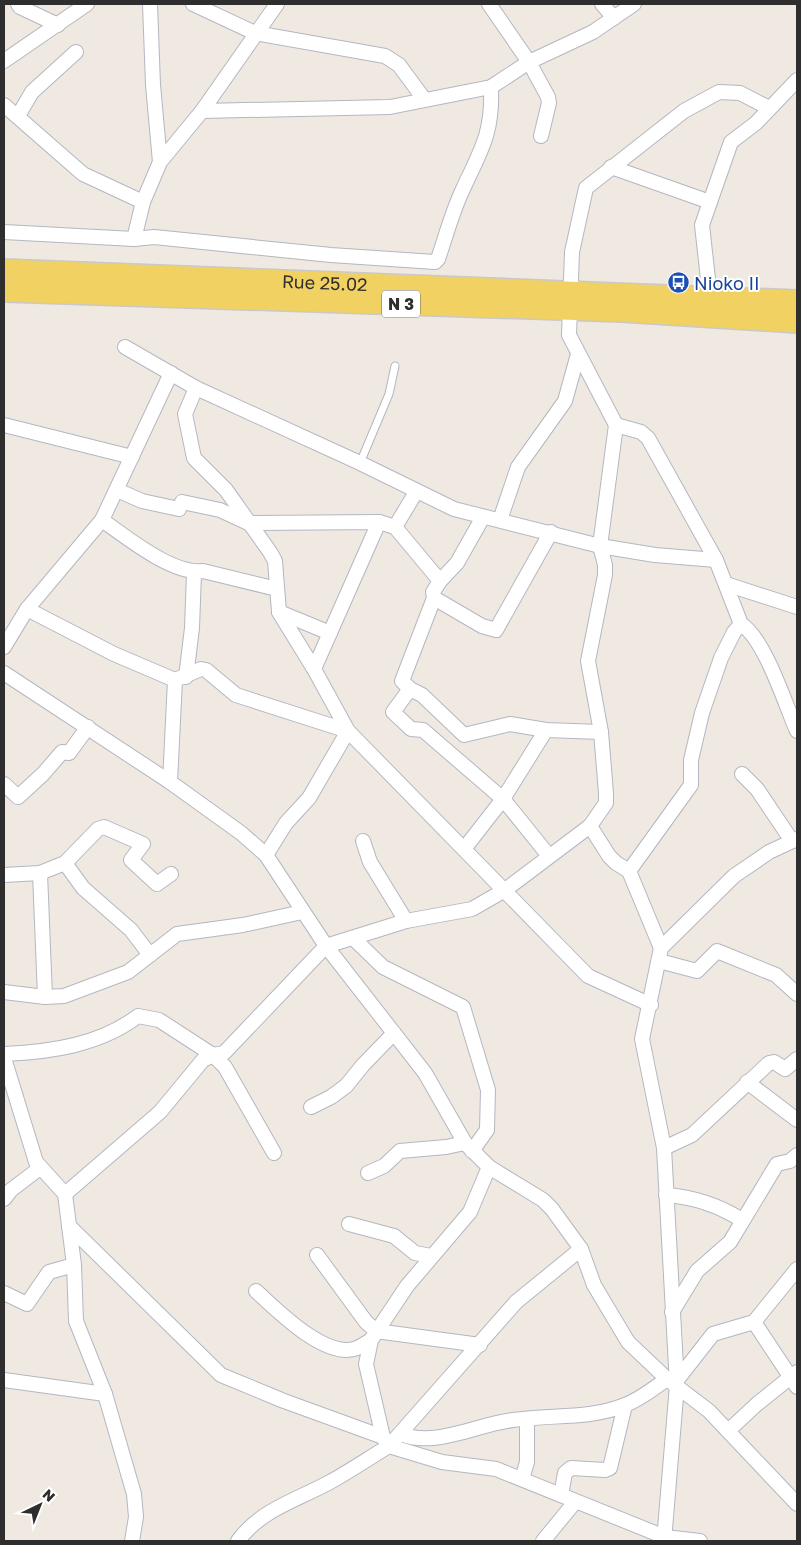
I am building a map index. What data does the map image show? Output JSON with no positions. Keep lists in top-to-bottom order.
{
  "streets": {
    "main road": ["Rue 25.02", "N 3"]
  },
  "crossings": [
    ["Rue 25.02", "N 3"]
  ],
  "places": {
    "bus stop": ["Nioko II"]
  },
  "north": "top right"
}
